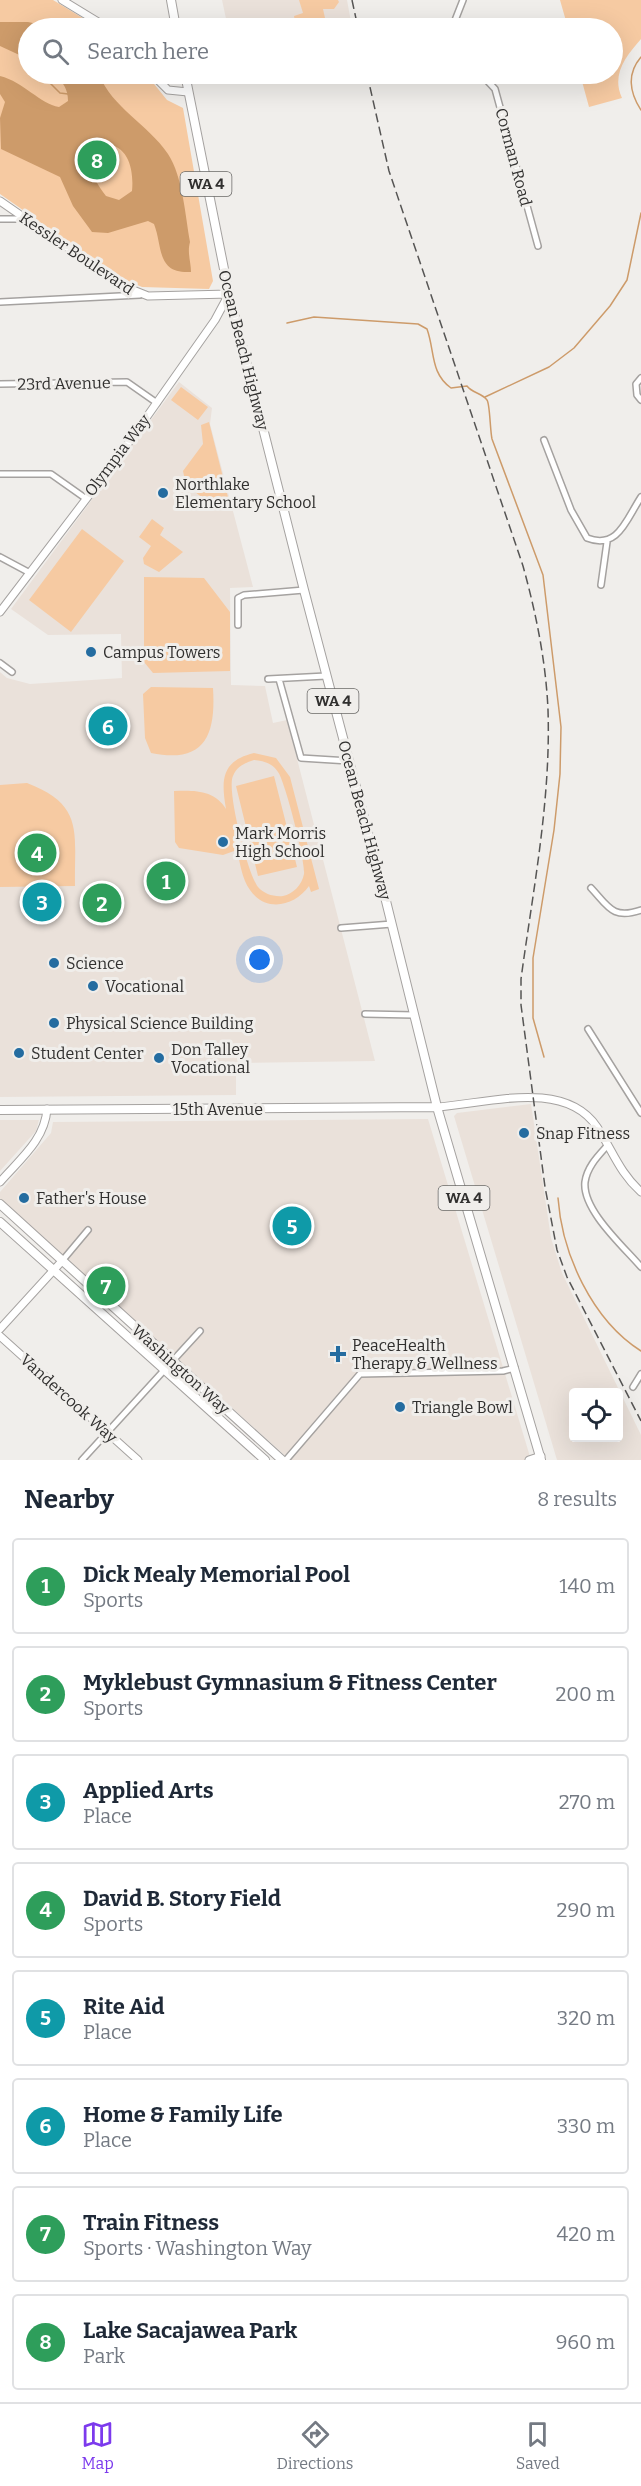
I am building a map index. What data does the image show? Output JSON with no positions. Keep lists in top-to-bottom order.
{
  "streets": {
    "main road": [
      "WA 4",
      "Ocean Beach Highway",
      "15th Avenue",
      "Washington Way"
    ],
    "street": [
      "Corman Road",
      "Kessler Boulevard",
      "23rd Avenue",
      "Olympia Way",
      "Vandercook Way"
    ]
  },
  "crossings": [
    ["Kessler Boulevard", "Ocean Beach Highway"],
    ["Kessler Boulevard", "Olympia Way"],
    ["Ocean Beach Highway", "Olympia Way"],
    ["Ocean Beach Highway", "15th Avenue"],
    ["23rd Avenue", "Olympia Way"]
  ],
  "places": {
    "other": [
      "Northlake Elementary School",
      "Campus Towers",
      "Mark Morris High School",
      "Science",
      "Vocational",
      "Physical Science Building",
      "Student Center",
      "Don Talley Vocational",
      "Snap Fitness",
      "Father's House",
      "Triangle Bowl"
    ],
    "health": ["PeaceHealth Therapy & Wellness"]
  },
  "page": {
    "search": "Search here",
    "pins": [
      "8",
      "6",
      "4",
      "1",
      "3",
      "2",
      "5",
      "7"
    ],
    "heading": ["Nearby", "8 results"],
    "list": [
      {
        "mark": "1",
        "name": "Dick Mealy Memorial Pool",
        "note": "Sports",
        "value": "140 m"
      },
      {
        "mark": "2",
        "name": "Myklebust Gymnasium & Fitness Center",
        "note": "Sports",
        "value": "200 m"
      },
      {
        "mark": "3",
        "name": "Applied Arts",
        "note": "Place",
        "value": "270 m"
      },
      {
        "mark": "4",
        "name": "David B. Story Field",
        "note": "Sports",
        "value": "290 m"
      },
      {
        "mark": "5",
        "name": "Rite Aid",
        "note": "Place",
        "value": "320 m"
      },
      {
        "mark": "6",
        "name": "Home & Family Life",
        "note": "Place",
        "value": "330 m"
      },
      {
        "mark": "7",
        "name": "Train Fitness",
        "note": "Sports · Washington Way",
        "value": "420 m"
      },
      {
        "mark": "8",
        "name": "Lake Sacajawea Park",
        "note": "Park",
        "value": "960 m"
      }
    ],
    "nav": ["Map", "Directions", "Saved"]
  }
}
